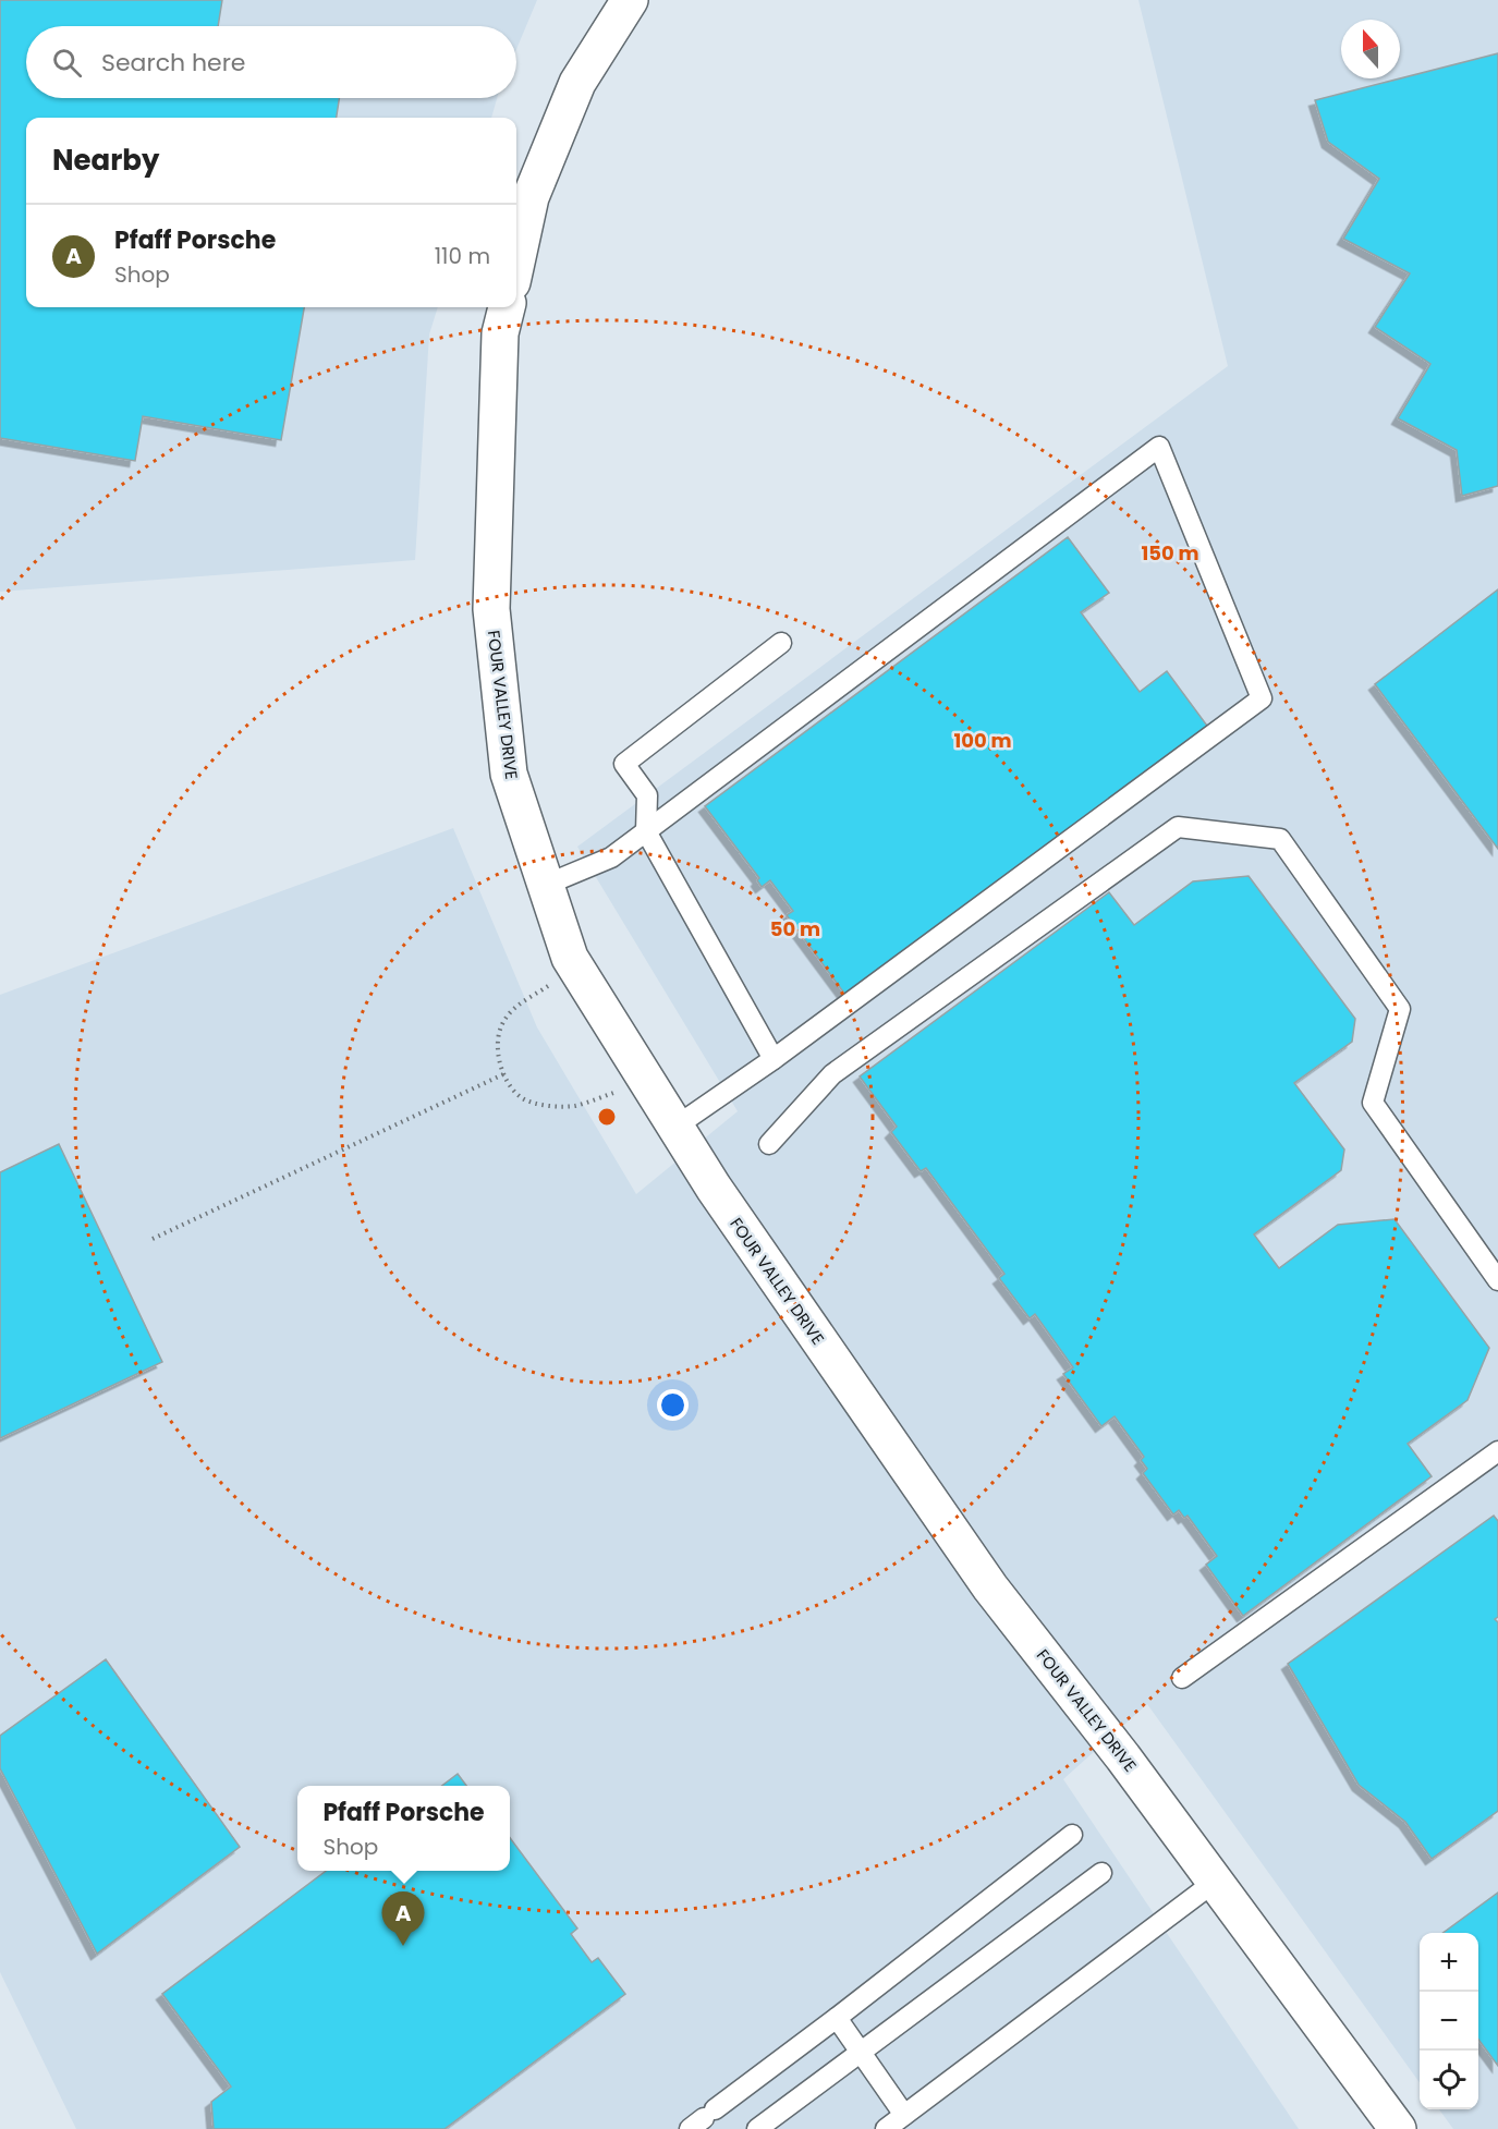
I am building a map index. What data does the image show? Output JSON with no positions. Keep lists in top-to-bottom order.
{
  "streets": {
    "street": ["FOUR VALLEY DRIVE"]
  },
  "north": "top",
  "page": {
    "search": "Search here",
    "heading": "Nearby",
    "list": [
      {
        "mark": "A",
        "name": "Pfaff Porsche",
        "note": "Shop",
        "value": "110 m"
      }
    ],
    "popup": ["Pfaff Porsche", "Shop"],
    "pins": "A",
    "map_buttons": ["+", "−"]
  },
  "rings": ["150 m", "100 m", "50 m"]
}
